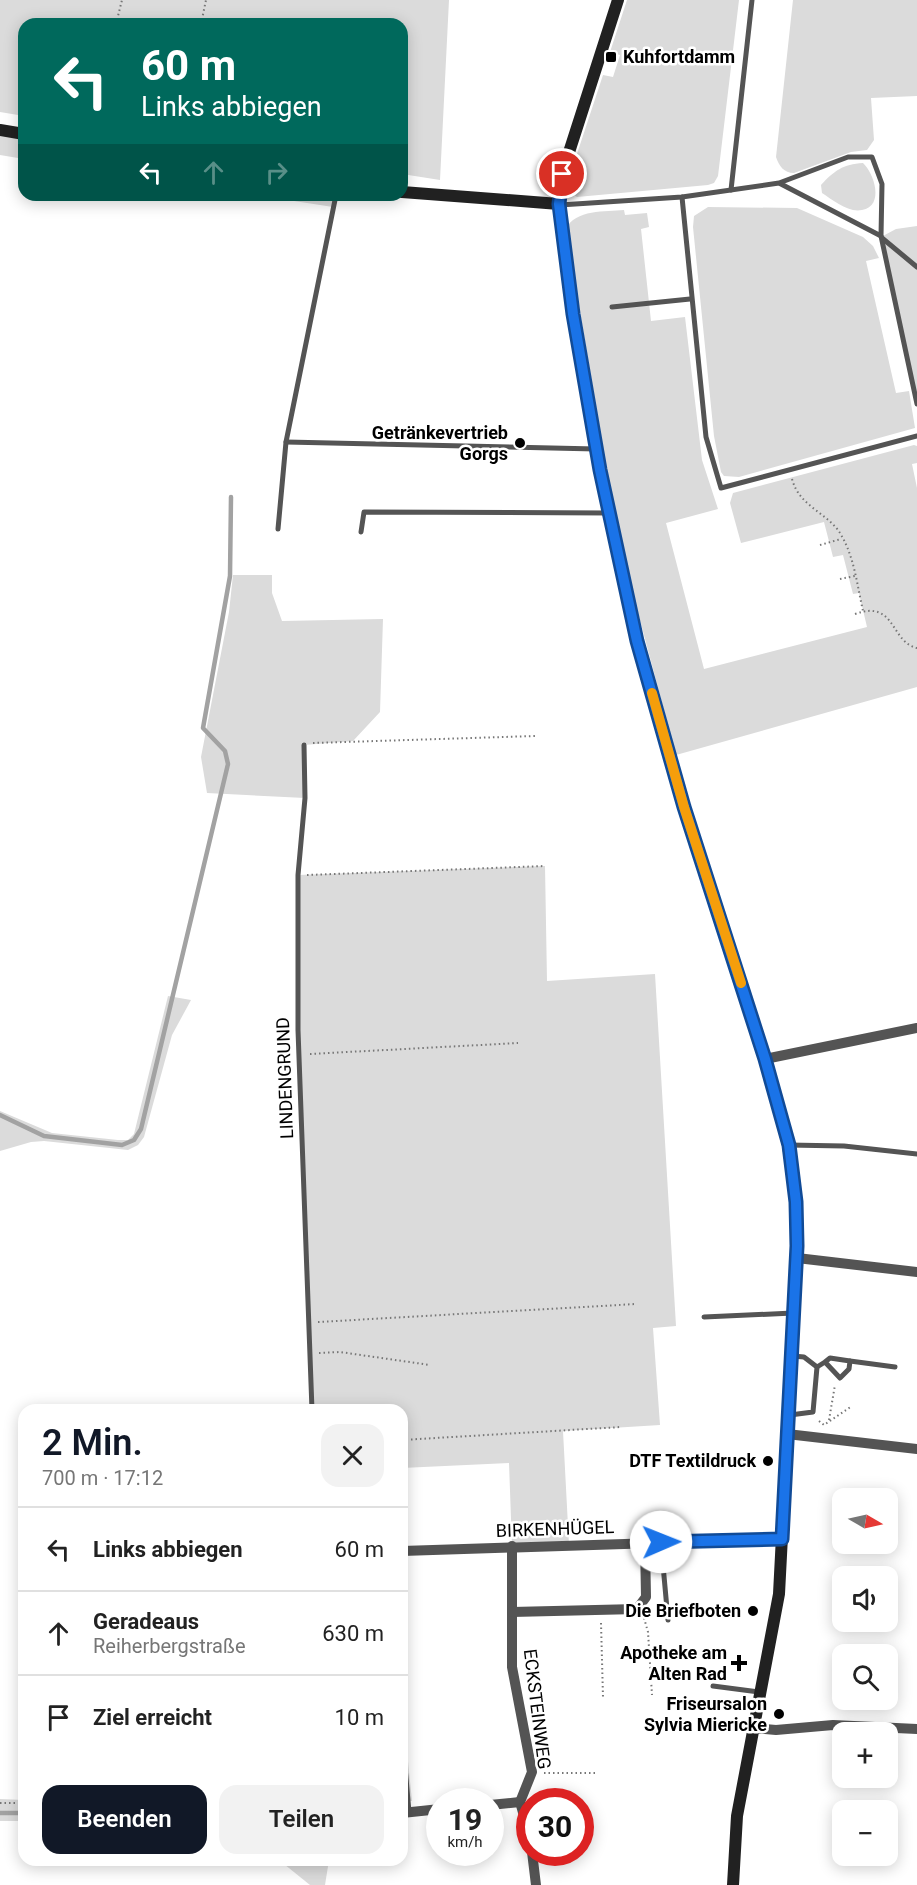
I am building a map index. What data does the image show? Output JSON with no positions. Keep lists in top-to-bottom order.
{
  "streets": {
    "street": ["BIRKENHÜGEL", "ECKSTEINWEG"],
    "lane": ["LINDENGRUND"]
  },
  "crossings": [
    ["BIRKENHÜGEL", "ECKSTEINWEG"]
  ],
  "places": {
    "transit": ["Kuhfortdamm"],
    "other": [
      "Getränkevertrieb Gorgs",
      "DTF Textildruck",
      "Die Briefboten",
      "Friseursalon Sylvia Miericke"
    ],
    "health": ["Apotheke am Alten Rad"]
  },
  "north": "right",
  "page": {
    "turn": ["60 m", "Links abbiegen"],
    "heading": ["2 Min.", "700 m · 17:12"],
    "map_buttons": ["+", "−"],
    "list": [
      {
        "name": "Links abbiegen",
        "value": "60 m"
      },
      {
        "name": "Geradeaus",
        "note": "Reiherbergstraße",
        "value": "630 m"
      },
      {
        "name": "Ziel erreicht",
        "value": "10 m"
      }
    ],
    "buttons": ["Beenden", "Teilen"],
    "speed": "19 km/h",
    "limit": "30"
  }
}
